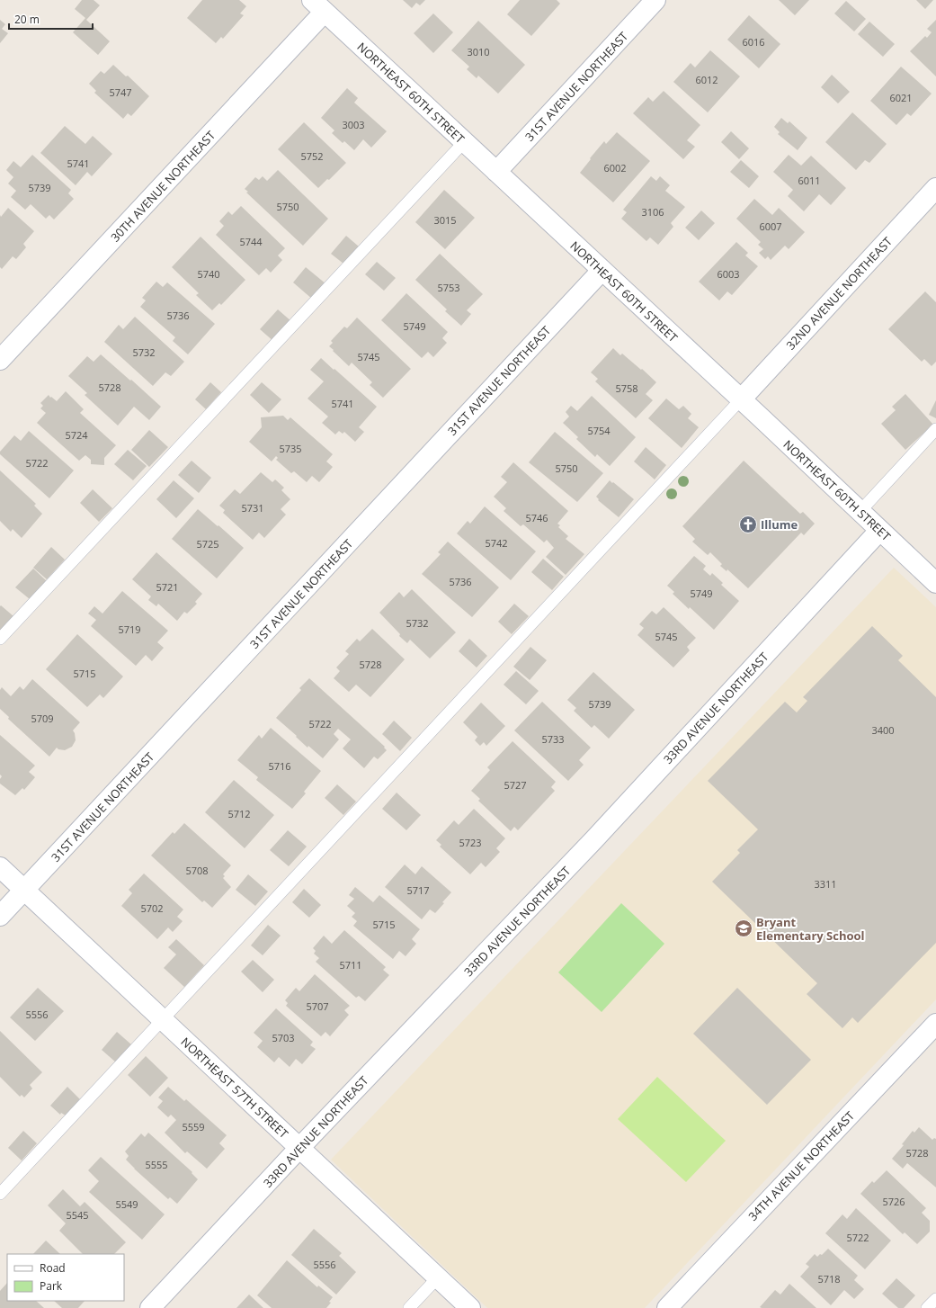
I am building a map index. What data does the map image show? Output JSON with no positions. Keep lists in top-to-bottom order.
{
  "streets": {
    "street": [
      "31ST AVENUE NORTHEAST",
      "NORTHEAST 60TH STREET",
      "30TH AVENUE NORTHEAST",
      "32ND AVENUE NORTHEAST",
      "33RD AVENUE NORTHEAST",
      "NORTHEAST 57TH STREET",
      "34TH AVENUE NORTHEAST"
    ]
  },
  "crossings": [
    ["31ST AVENUE NORTHEAST", "NORTHEAST 60TH STREET"],
    ["31ST AVENUE NORTHEAST", "NORTHEAST 57TH STREET"],
    ["NORTHEAST 60TH STREET", "30TH AVENUE NORTHEAST"],
    ["NORTHEAST 60TH STREET", "32ND AVENUE NORTHEAST"],
    ["NORTHEAST 60TH STREET", "33RD AVENUE NORTHEAST"],
    ["33RD AVENUE NORTHEAST", "NORTHEAST 57TH STREET"]
  ],
  "places": {
    "church": ["Illume"],
    "school or university": ["Bryant Elementary School"]
  },
  "house_numbers": [
    "6016",
    "3010",
    "6012",
    "5747",
    "6021",
    "3003",
    "5752",
    "5741",
    "6002",
    "6011",
    "5739",
    "5750",
    "3106",
    "3015",
    "6007",
    "5744",
    "5740",
    "6003",
    "5753",
    "5736",
    "5749",
    "5732",
    "5745",
    "5728",
    "5758",
    "5741",
    "5754",
    "5724",
    "5735",
    "5722",
    "5750",
    "5731",
    "5746",
    "5742",
    "5725",
    "5736",
    "5721",
    "5749",
    "5732",
    "5719",
    "5745",
    "5728",
    "5715",
    "5739",
    "5709",
    "5722",
    "3400",
    "5733",
    "5716",
    "5727",
    "5712",
    "5723",
    "5708",
    "3311",
    "5717",
    "5702",
    "5715",
    "5711",
    "5707",
    "5556",
    "5703",
    "5559",
    "5728",
    "5555",
    "5726",
    "5549",
    "5545",
    "5722",
    "5556",
    "5718"
  ],
  "legend": ["Road", "Park"],
  "scale_bar": "20 m"
}
